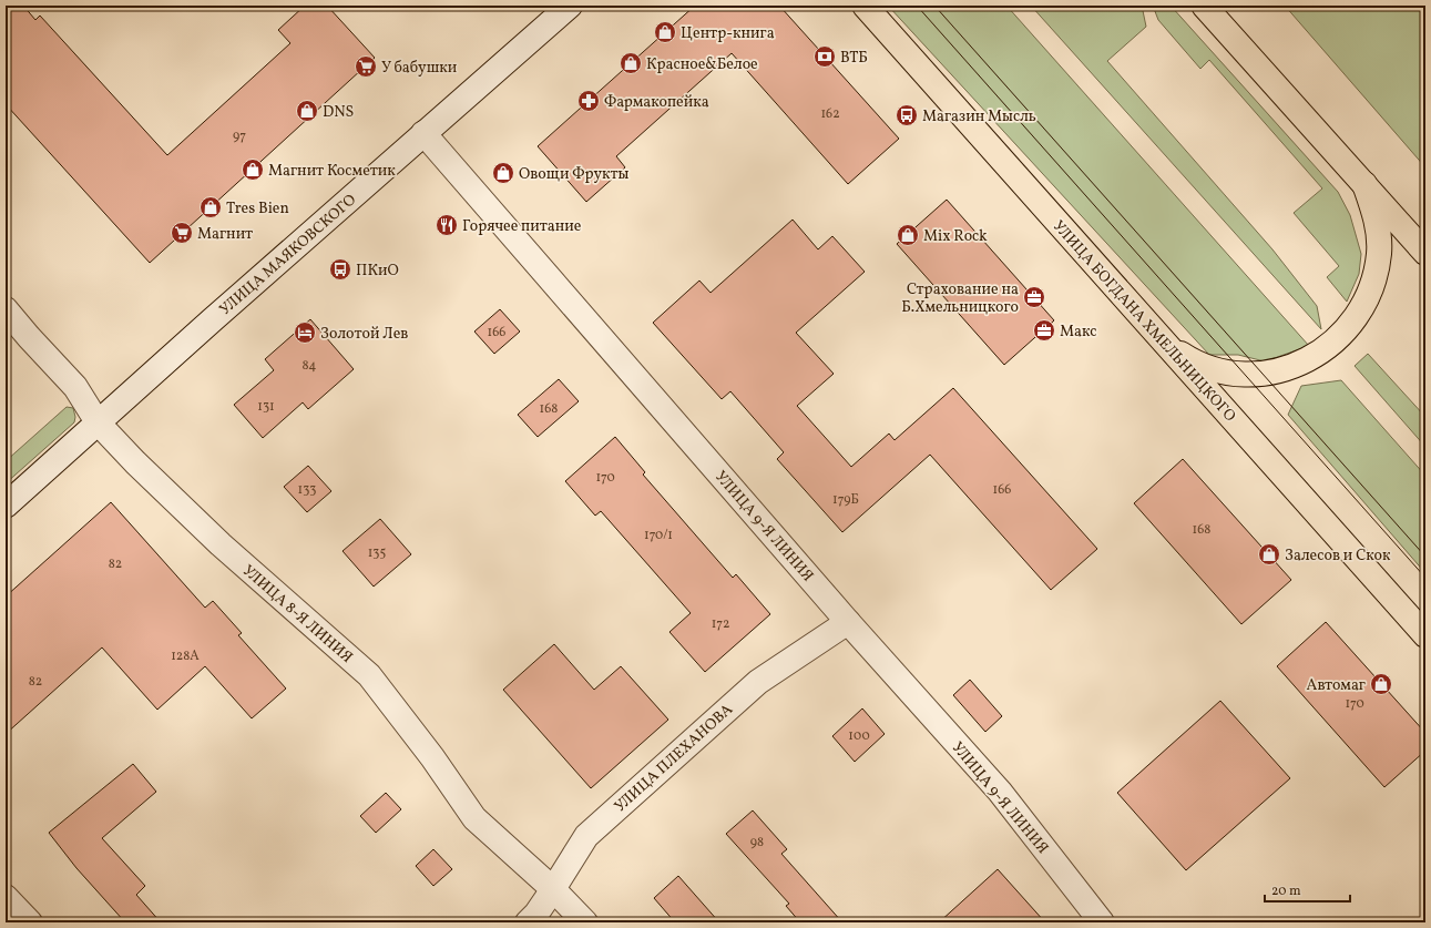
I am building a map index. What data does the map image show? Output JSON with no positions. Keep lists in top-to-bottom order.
{
  "streets": {
    "main road": ["УЛИЦА БОГДАНА ХМЕЛЬНИЦКОГО"],
    "street": [
      "УЛИЦА МАЯКОВСКОГО",
      "УЛИЦА 9-Я ЛИНИЯ",
      "УЛИЦА 8-Я ЛИНИЯ",
      "УЛИЦА ПЛЕХАНОВА"
    ]
  },
  "crossings": [
    ["УЛИЦА МАЯКОВСКОГО", "УЛИЦА 9-Я ЛИНИЯ"],
    ["УЛИЦА МАЯКОВСКОГО", "УЛИЦА 8-Я ЛИНИЯ"],
    ["УЛИЦА 9-Я ЛИНИЯ", "УЛИЦА ПЛЕХАНОВА"],
    ["УЛИЦА 8-Я ЛИНИЯ", "УЛИЦА ПЛЕХАНОВА"]
  ],
  "places": {
    "shop": [
      "Центр-книга",
      "Красное&Белое",
      "DNS",
      "Магнит Косметик",
      "Овощи Фрукты",
      "Tres Bien",
      "Mix Rock",
      "Залесов и Скок",
      "Автомаг"
    ],
    "bank": ["ВТБ"],
    "supermarket": ["У бабушки", "Магнит"],
    "pharmacy": ["Фармакопейка"],
    "bus stop": ["Магазин Мысль", "ПКиО"],
    "restaurant": ["Горячее питание"],
    "office": ["Страхование на Б.Хмельницкого", "Макс"],
    "hotel": ["Золотой Лев"]
  },
  "house_numbers": [
    "162",
    "97",
    "166",
    "84",
    "131",
    "168",
    "170",
    "133",
    "166",
    "179Б",
    "168",
    "170/1",
    "135",
    "82",
    "172",
    "128А",
    "82",
    "170",
    "100",
    "98"
  ],
  "scale_bar": "20 m"
}
